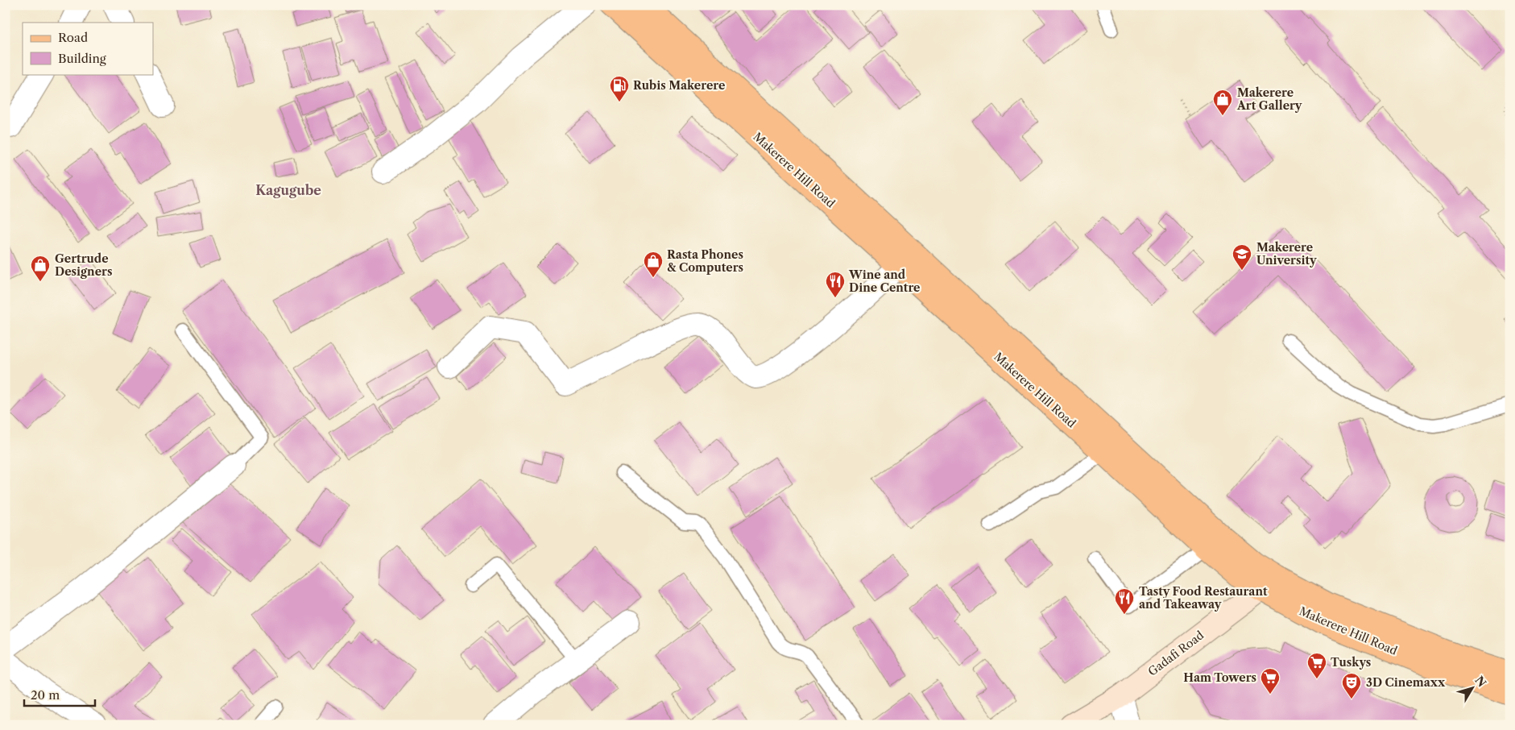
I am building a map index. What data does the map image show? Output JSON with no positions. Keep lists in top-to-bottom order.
{
  "streets": {
    "main road": ["Makerere Hill Road"],
    "street": ["Gadafi Road"]
  },
  "crossings": [
    ["Makerere Hill Road", "Gadafi Road"]
  ],
  "districts": ["Kagugube"],
  "places": {
    "fuel station": ["Rubis Makerere"],
    "shop": ["Makerere Art Gallery", "Rasta Phones & Computers", "Gertrude Designers"],
    "school or university": ["Makerere University"],
    "restaurant": ["Wine and Dine Centre", "Tasty Food Restaurant and Takeaway"],
    "supermarket": ["Tuskys", "Ham Towers"],
    "theatre": ["3D Cinemaxx"]
  },
  "legend": ["Road", "Building"],
  "scale_bar": "20 m",
  "north": "top right"
}
